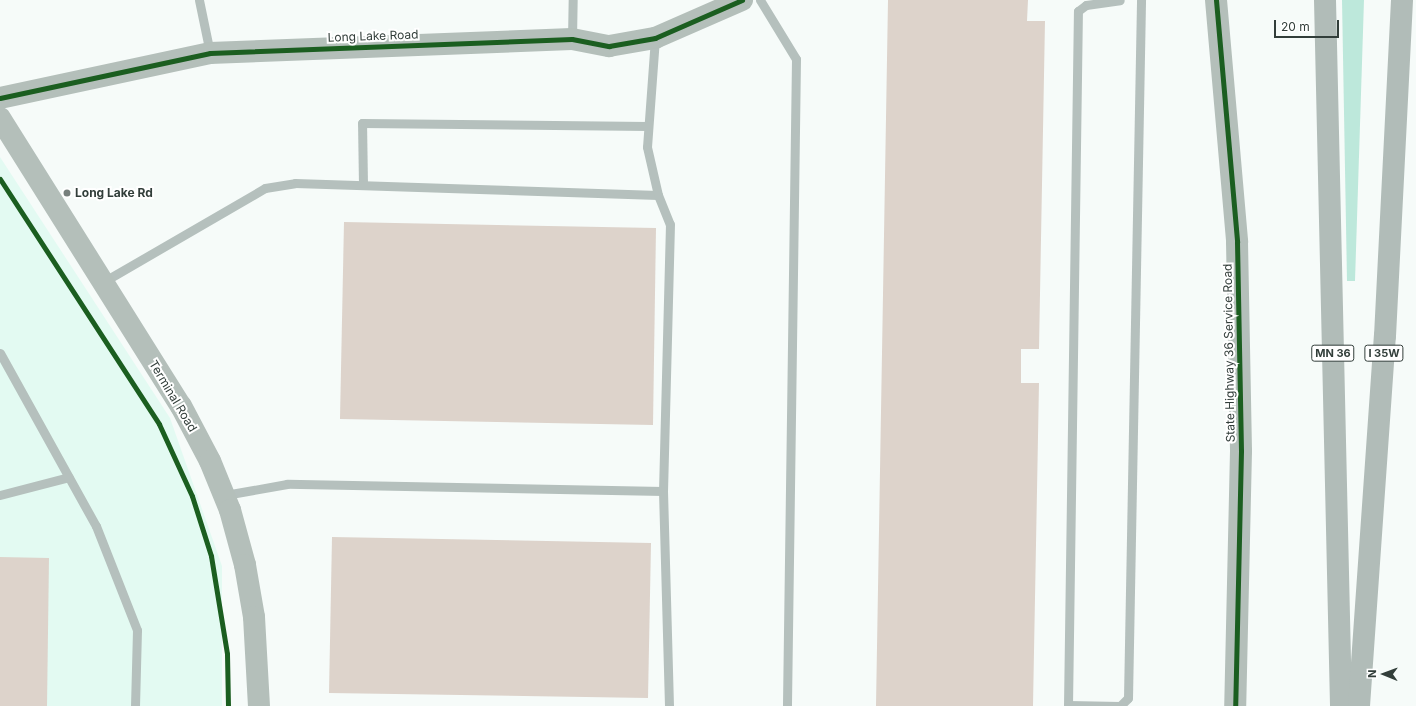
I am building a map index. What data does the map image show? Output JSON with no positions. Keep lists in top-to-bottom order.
{
  "streets": {
    "highway": ["MN 36", "I 35W"],
    "street": ["Long Lake Road", "State Highway 36 Service Road", "Terminal Road"]
  },
  "places": ["Long Lake Rd"],
  "scale_bar": "20 m",
  "north": "left"
}
